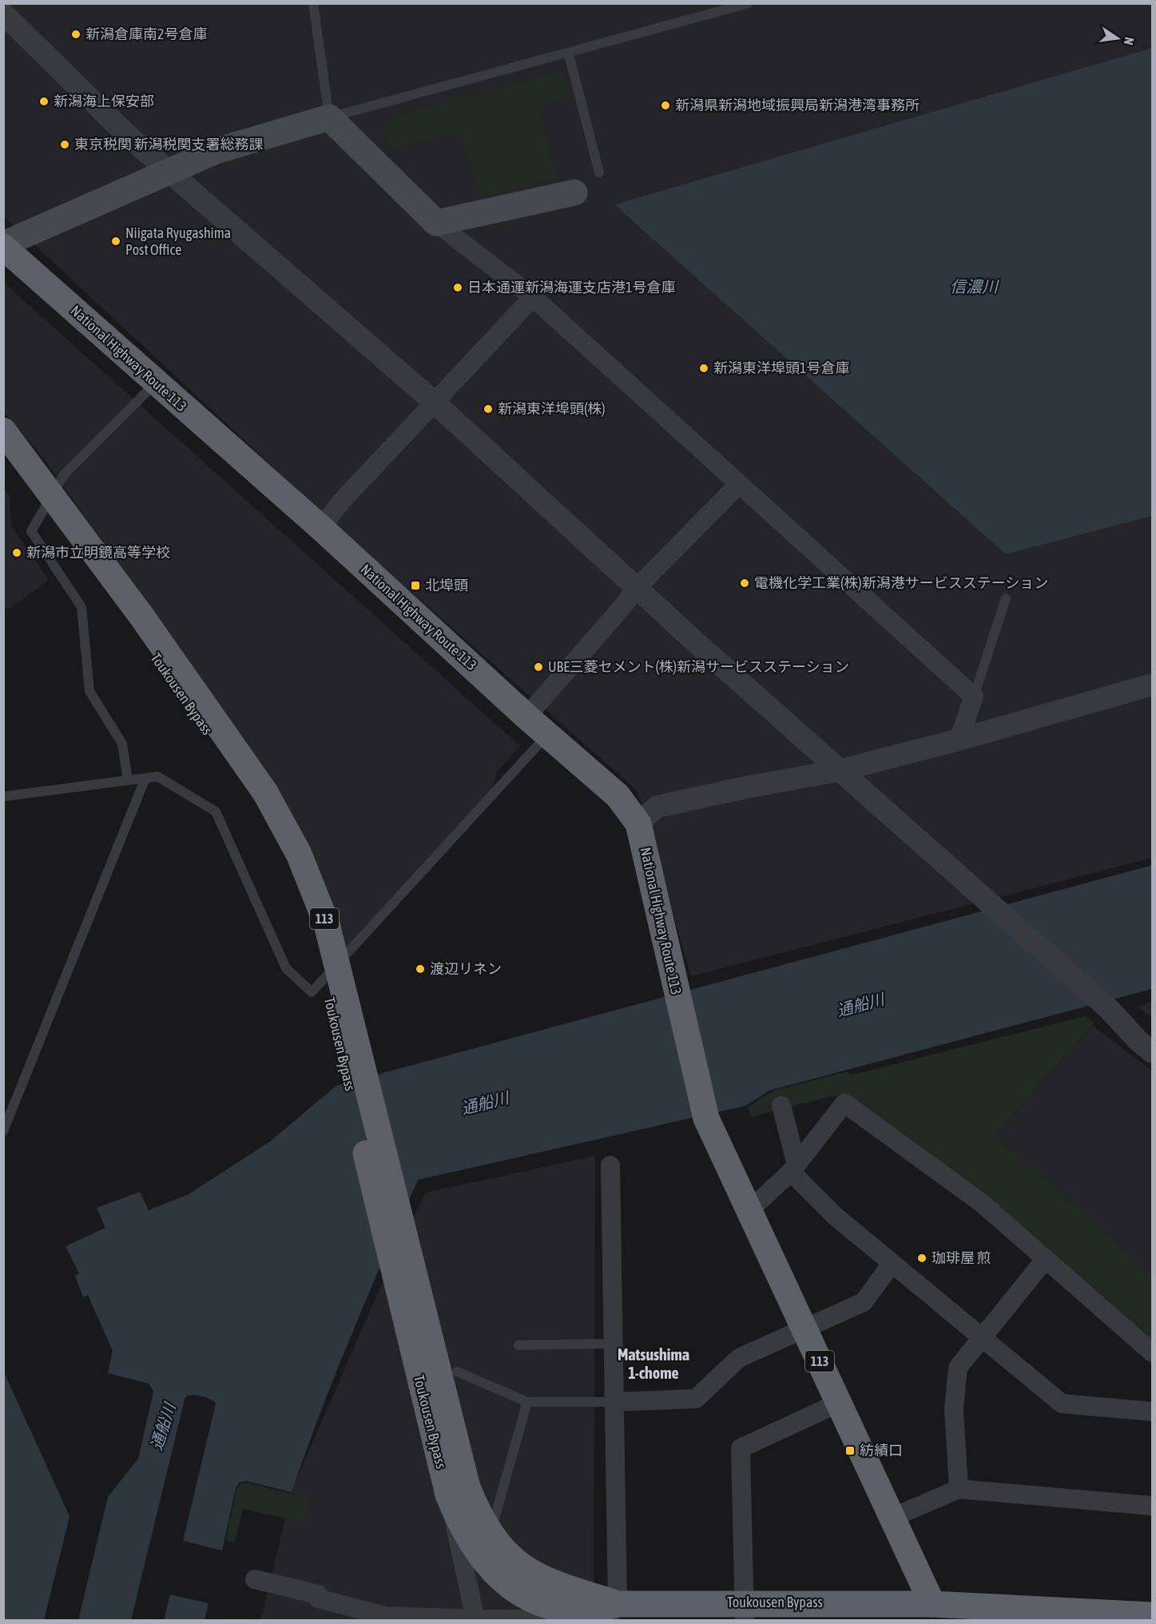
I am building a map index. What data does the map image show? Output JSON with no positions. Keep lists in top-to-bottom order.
{
  "streets": {
    "highway": ["National Highway Route 113", "Toukousen Bypass", "113"]
  },
  "crossings": [
    ["National Highway Route 113", "Toukousen Bypass"],
    ["National Highway Route 113", "113"],
    ["Toukousen Bypass", "113"]
  ],
  "districts": ["Matsushima 1-chome"],
  "water": ["信濃川", "通船川"],
  "places": {
    "other": [
      "新潟倉庫南2号倉庫",
      "新潟海上保安部",
      "新潟県新潟地域振興局新潟港湾事務所",
      "東京税関 新潟税関支署総務課",
      "Niigata Ryugashima Post Office",
      "日本通運新潟海運支店港1号倉庫",
      "新潟東洋埠頭1号倉庫",
      "新潟東洋埠頭(株)",
      "新潟市立明鏡高等学校",
      "電機化学工業(株)新潟港サービスステーション",
      "UBE三菱セメント(株)新潟サービスステーション",
      "渡辺リネン",
      "珈琲屋 煎"
    ],
    "transit": ["北埠頭", "紡績口"]
  },
  "north": "right"
}
